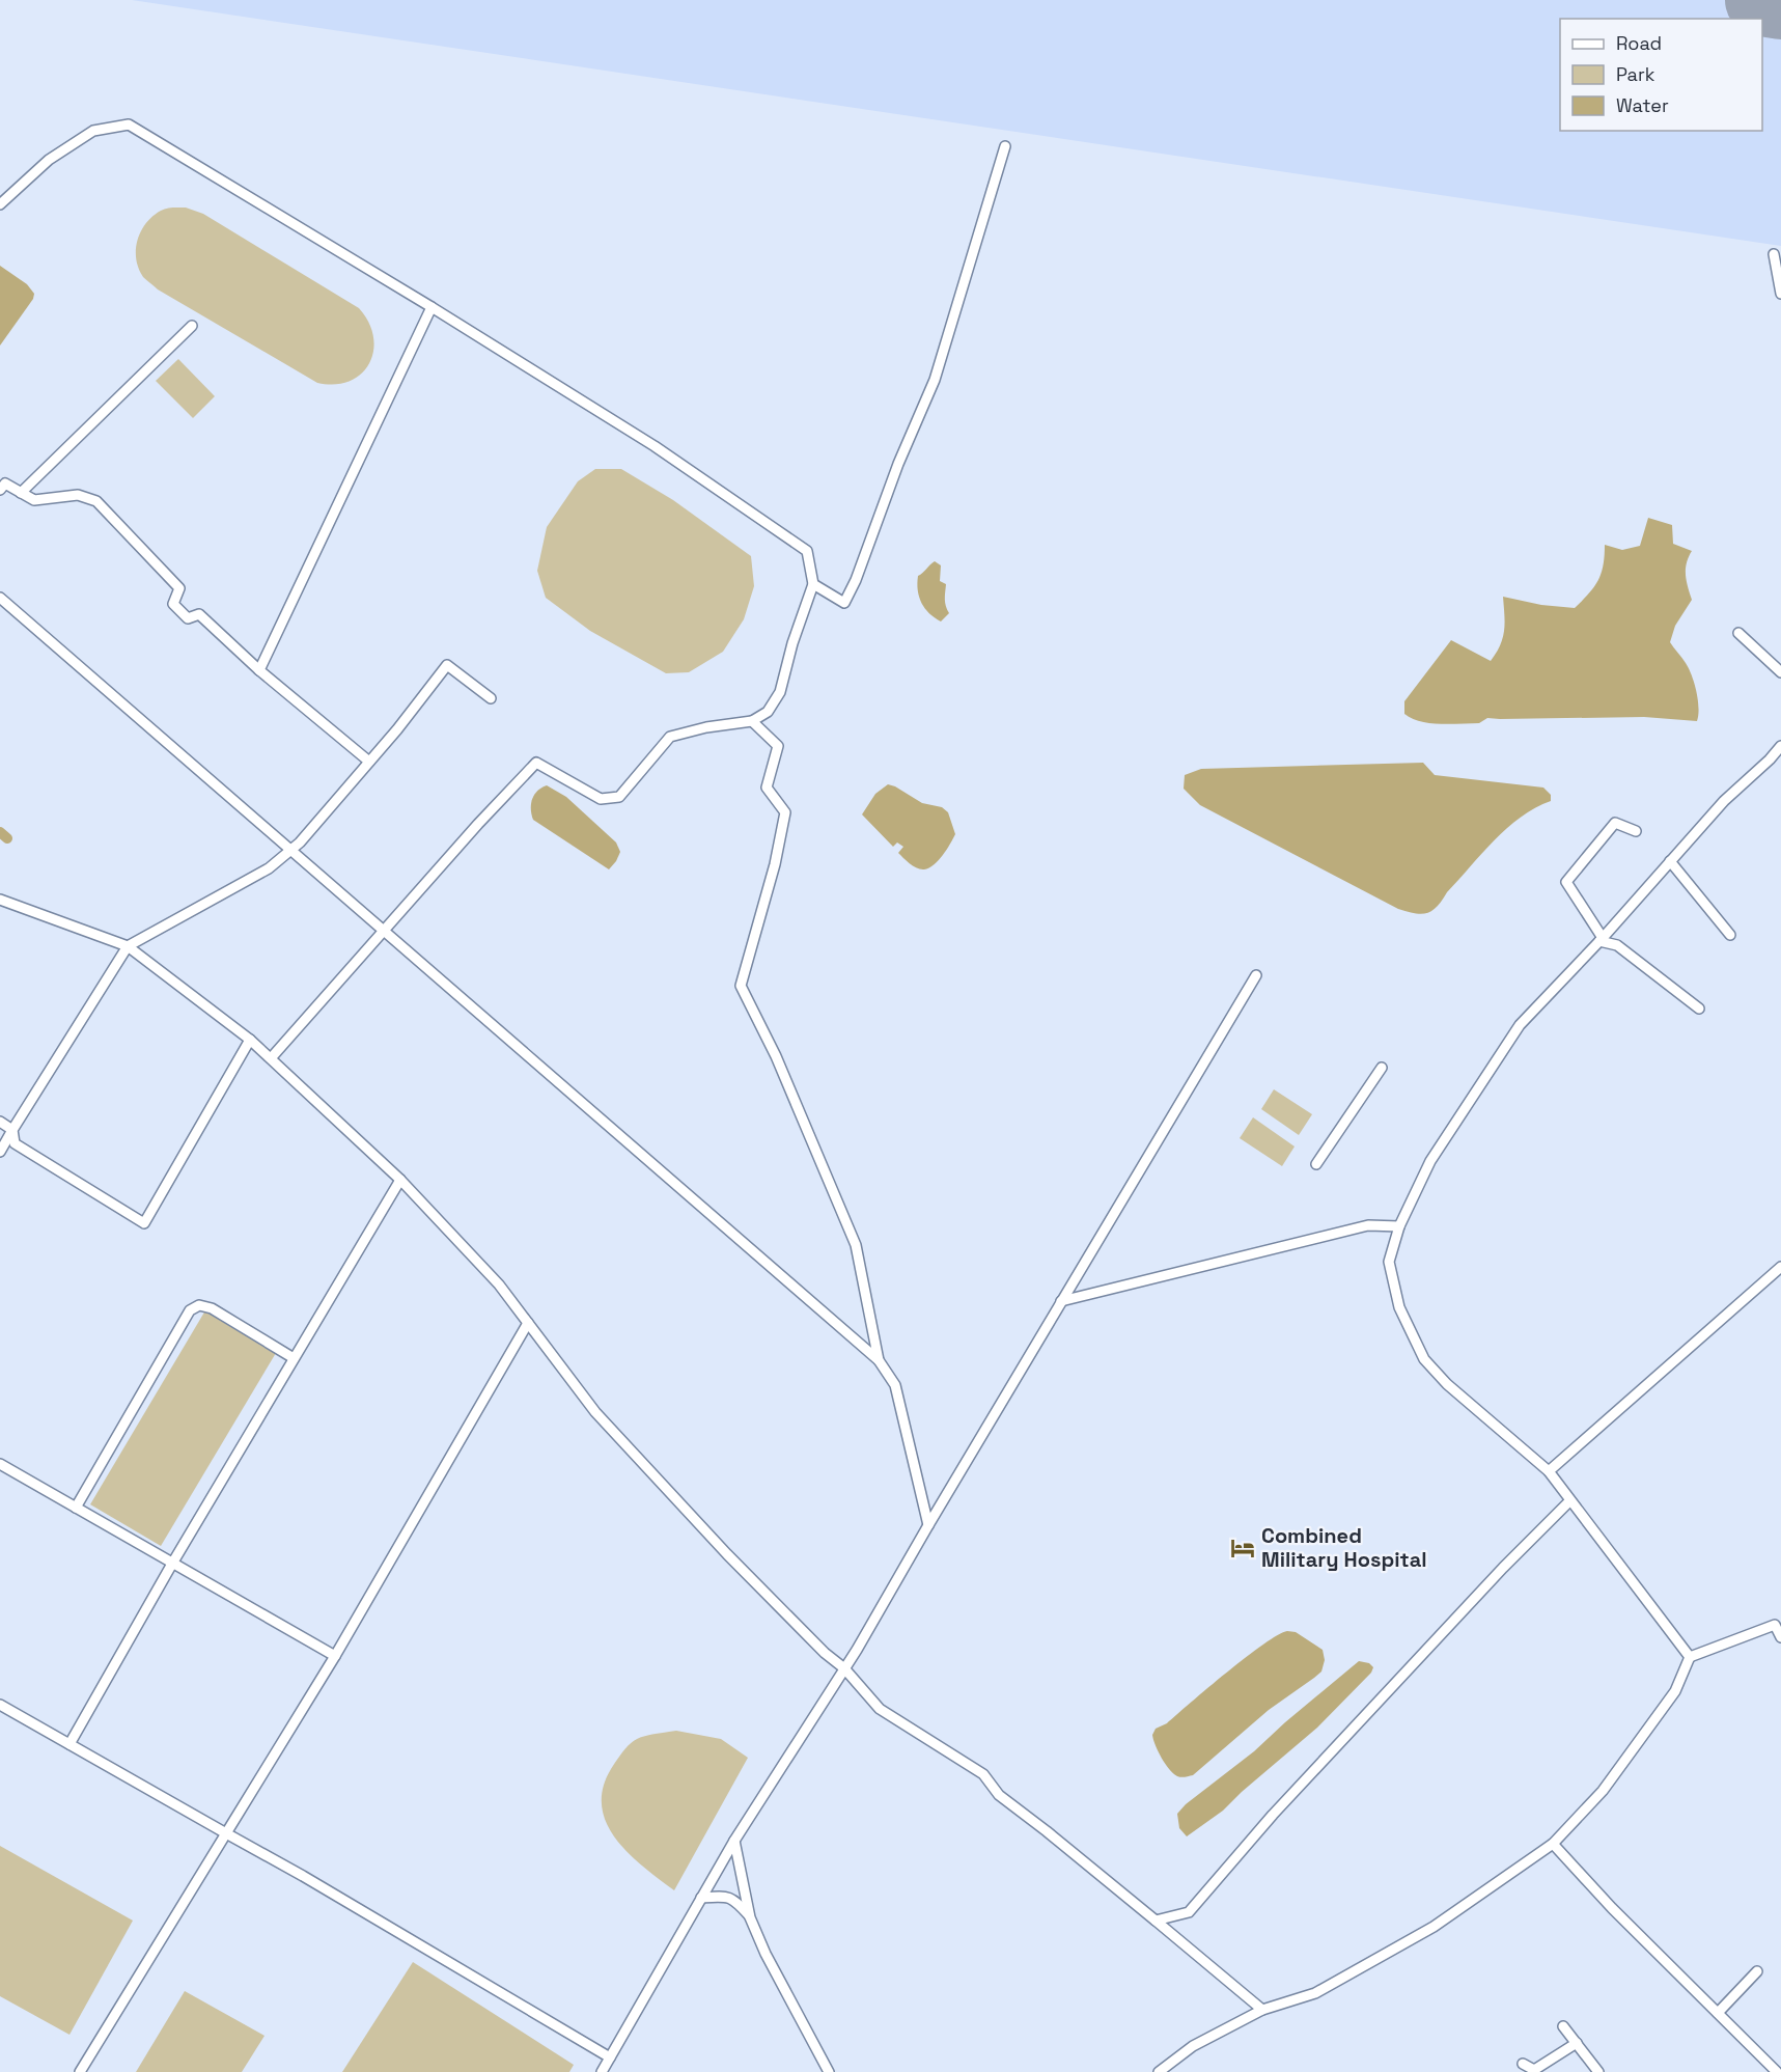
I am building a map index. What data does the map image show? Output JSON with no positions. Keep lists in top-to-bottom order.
{
  "places": {
    "hotel": ["Combined Military Hospital"]
  },
  "legend": ["Road", "Park", "Water"]
}
